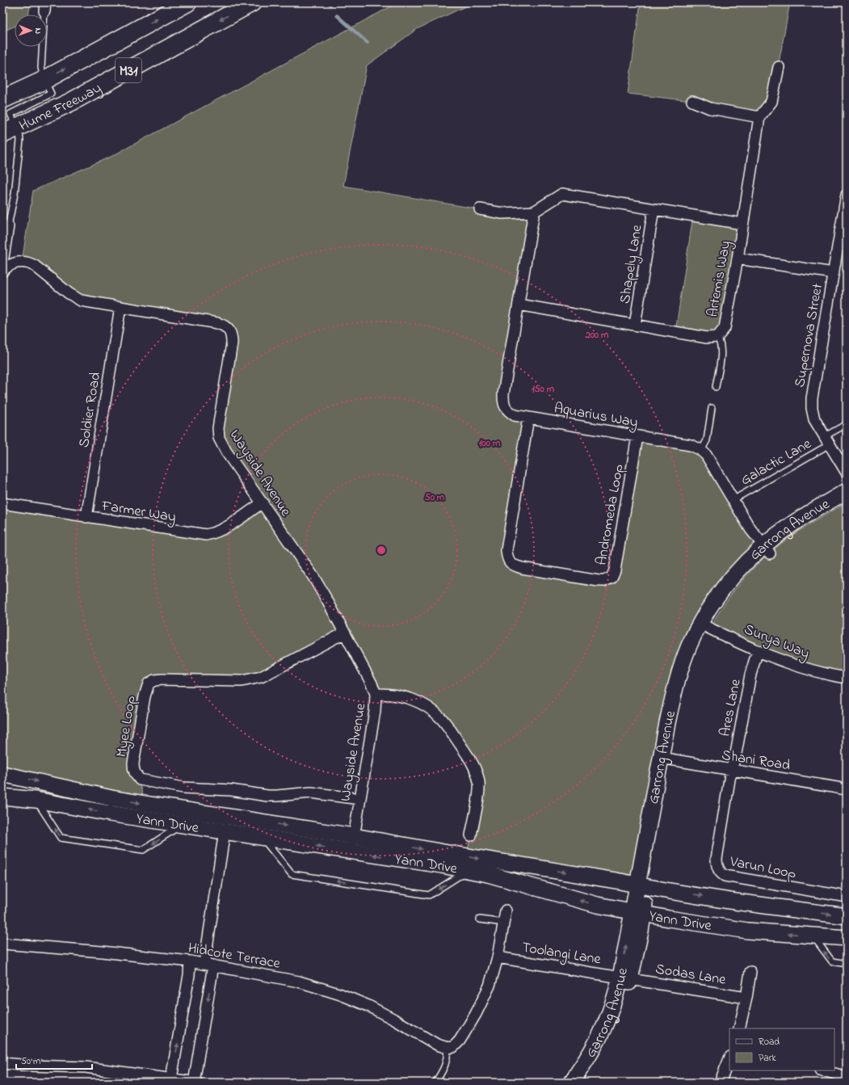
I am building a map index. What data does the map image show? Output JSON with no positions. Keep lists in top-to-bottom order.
{
  "streets": {
    "highway": ["M31", "Hume Freeway"],
    "street": [
      "Shapely Lane",
      "Artemis Way",
      "Supernova Street",
      "Soldier Road",
      "Aquarius Way",
      "Wayside Avenue",
      "Farmer Way",
      "Andromeda Loop",
      "Garrong Avenue",
      "Surya Way",
      "Ares Lane",
      "Myee Loop",
      "Shani Road",
      "Yann Drive",
      "Varun Loop",
      "Toolangi Lane",
      "Hidcote Terrace",
      "Sodas Lane"
    ],
    "lane": ["Galactic Lane"]
  },
  "crossings": [
    ["Shapely Lane", "Artemis Way"],
    ["Artemis Way", "Aquarius Way"],
    ["Supernova Street", "Galactic Lane"],
    ["Soldier Road", "Wayside Avenue"],
    ["Soldier Road", "Farmer Way"],
    ["Aquarius Way", "Galactic Lane"],
    ["Aquarius Way", "Andromeda Loop"],
    ["Aquarius Way", "Garrong Avenue"],
    ["Wayside Avenue", "Farmer Way"],
    ["Wayside Avenue", "Myee Loop"],
    ["Wayside Avenue", "Yann Drive"],
    ["Garrong Avenue", "Surya Way"],
    ["Garrong Avenue", "Shani Road"],
    ["Garrong Avenue", "Yann Drive"],
    ["Garrong Avenue", "Toolangi Lane"],
    ["Garrong Avenue", "Sodas Lane"],
    ["Surya Way", "Ares Lane"],
    ["Ares Lane", "Shani Road"],
    ["Ares Lane", "Varun Loop"],
    ["Shani Road", "Varun Loop"],
    ["Toolangi Lane", "Sodas Lane"]
  ],
  "legend": ["Road", "Park"],
  "scale_bar": "50 m",
  "north": "right",
  "rings": [
    "200 m",
    "150 m",
    "100 m",
    "50 m"
  ]
}
